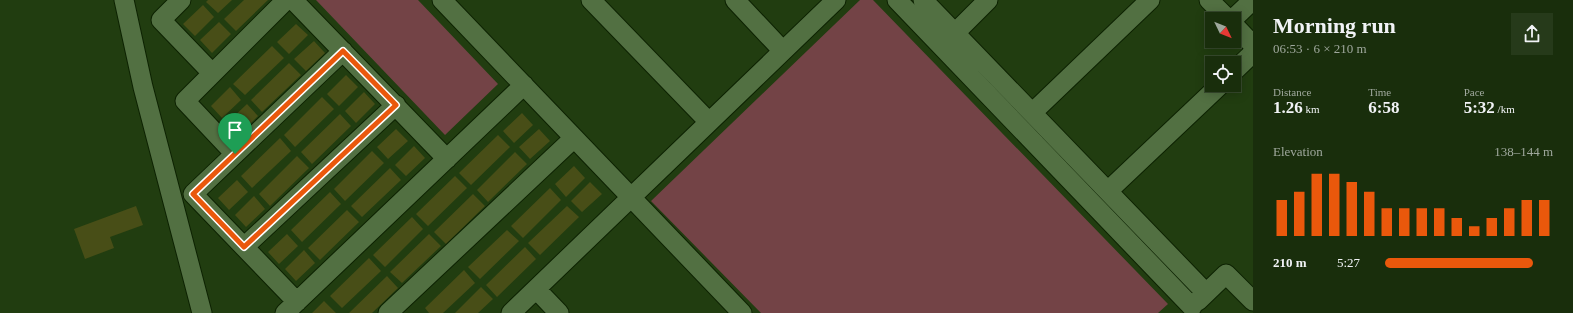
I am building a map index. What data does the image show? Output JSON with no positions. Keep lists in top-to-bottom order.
{
  "north": "bottom right",
  "page": {
    "heading": ["Morning run", "06:53 · 6 × 210 m"],
    "stats": [
      ["Distance", "1.26 km"],
      ["Time", "6:58"],
      ["Pace", "5:32 /km"]
    ],
    "chart": ["Elevation", "138–144 m"],
    "list": [
      {
        "name": "210 m",
        "note": "5:27"
      }
    ]
  }
}
